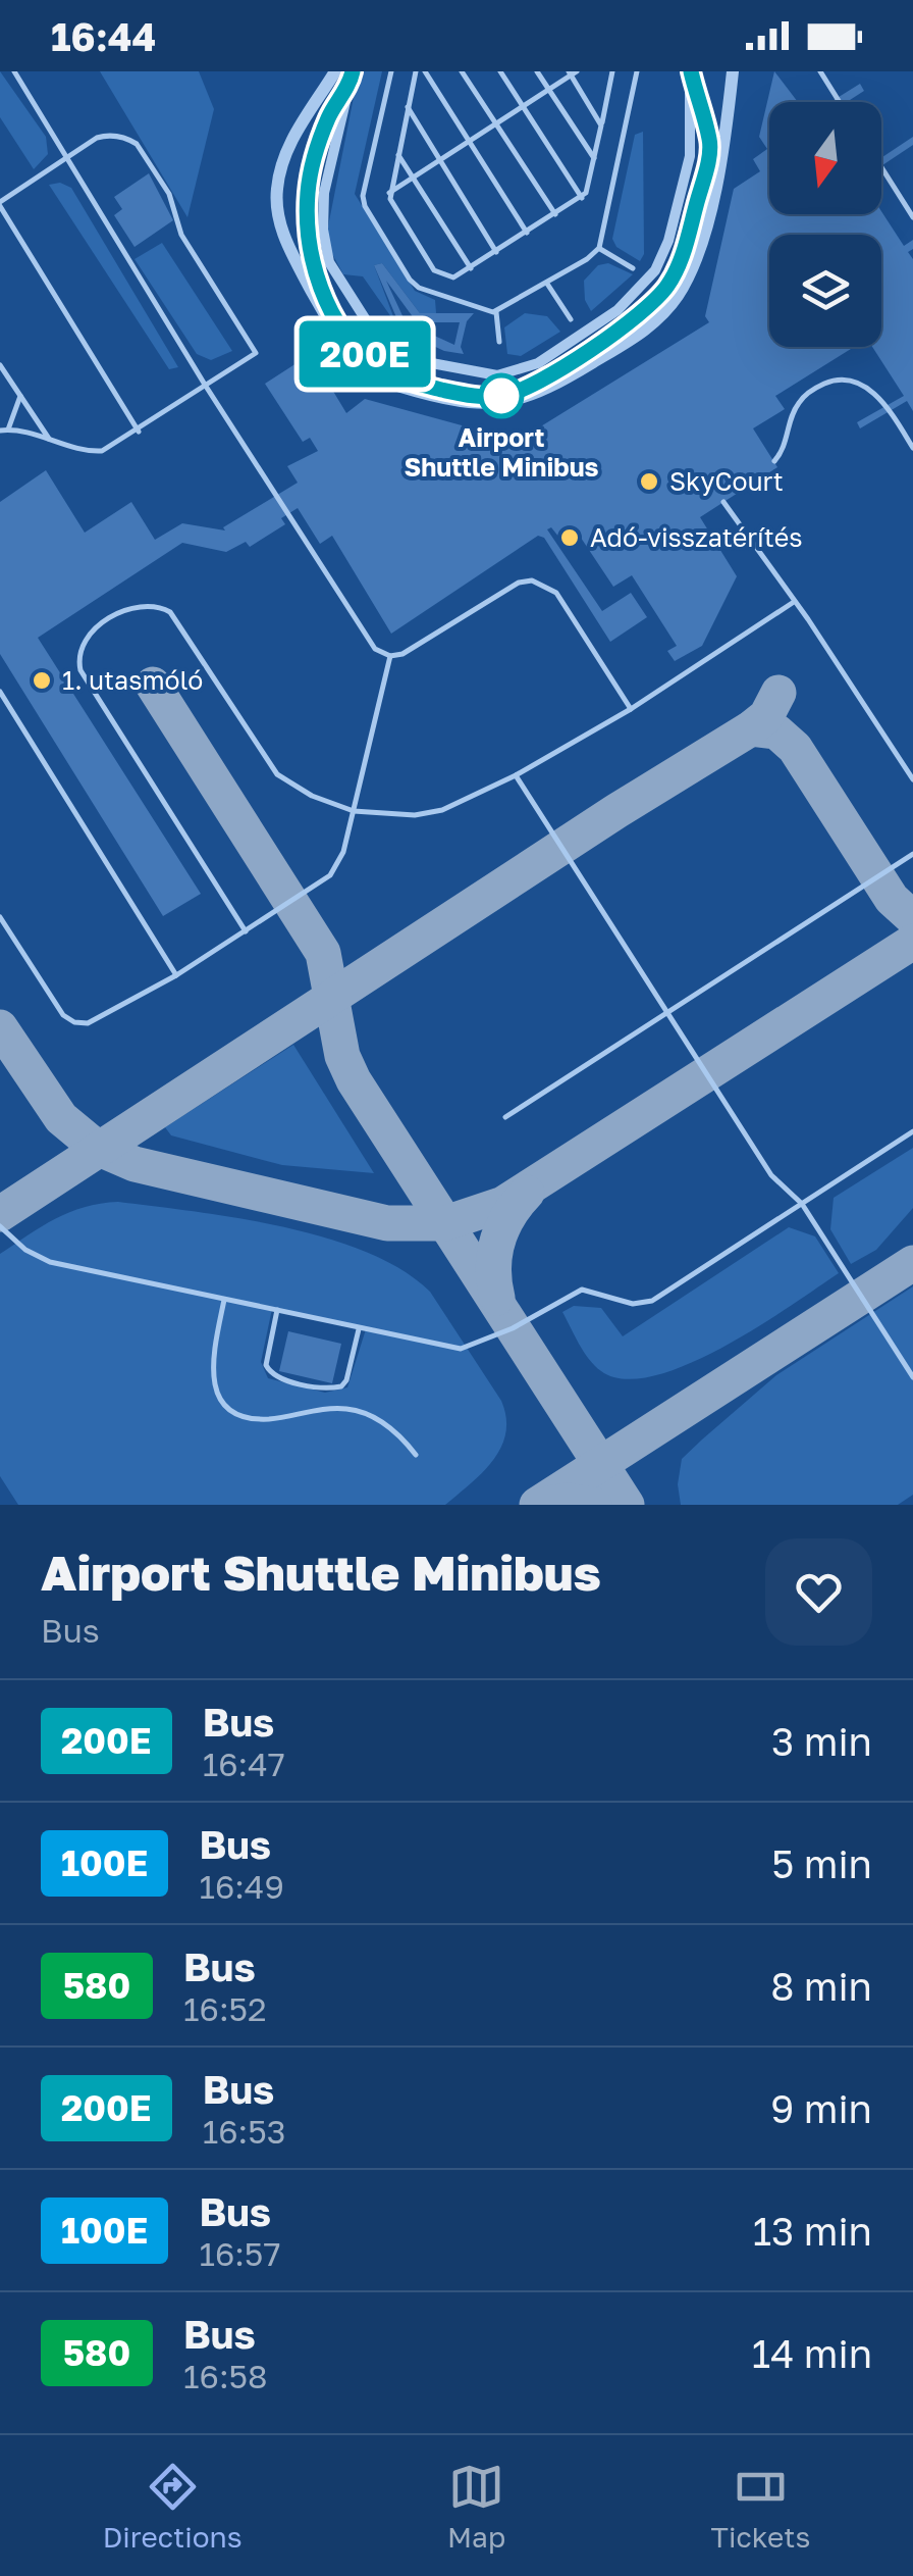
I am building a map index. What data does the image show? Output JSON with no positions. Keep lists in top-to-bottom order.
{
  "places": [
    "Airport Shuttle Minibus",
    "SkyCourt",
    "Adó-visszatérítés",
    "1. utasmóló"
  ],
  "lines": ["bus line 200E"],
  "north": "bottom",
  "page": {
    "status": "16:44",
    "on_map": "200E",
    "heading": ["Airport Shuttle Minibus", "Bus"],
    "list": [
      {
        "mark": "200E",
        "name": "Bus",
        "note": "16:47",
        "value": "3 min"
      },
      {
        "mark": "100E",
        "name": "Bus",
        "note": "16:49",
        "value": "5 min"
      },
      {
        "mark": "580",
        "name": "Bus",
        "note": "16:52",
        "value": "8 min"
      },
      {
        "mark": "200E",
        "name": "Bus",
        "note": "16:53",
        "value": "9 min"
      },
      {
        "mark": "100E",
        "name": "Bus",
        "note": "16:57",
        "value": "13 min"
      },
      {
        "mark": "580",
        "name": "Bus",
        "note": "16:58",
        "value": "14 min"
      }
    ],
    "tabs": ["Directions", "Map", "Tickets"]
  }
}
